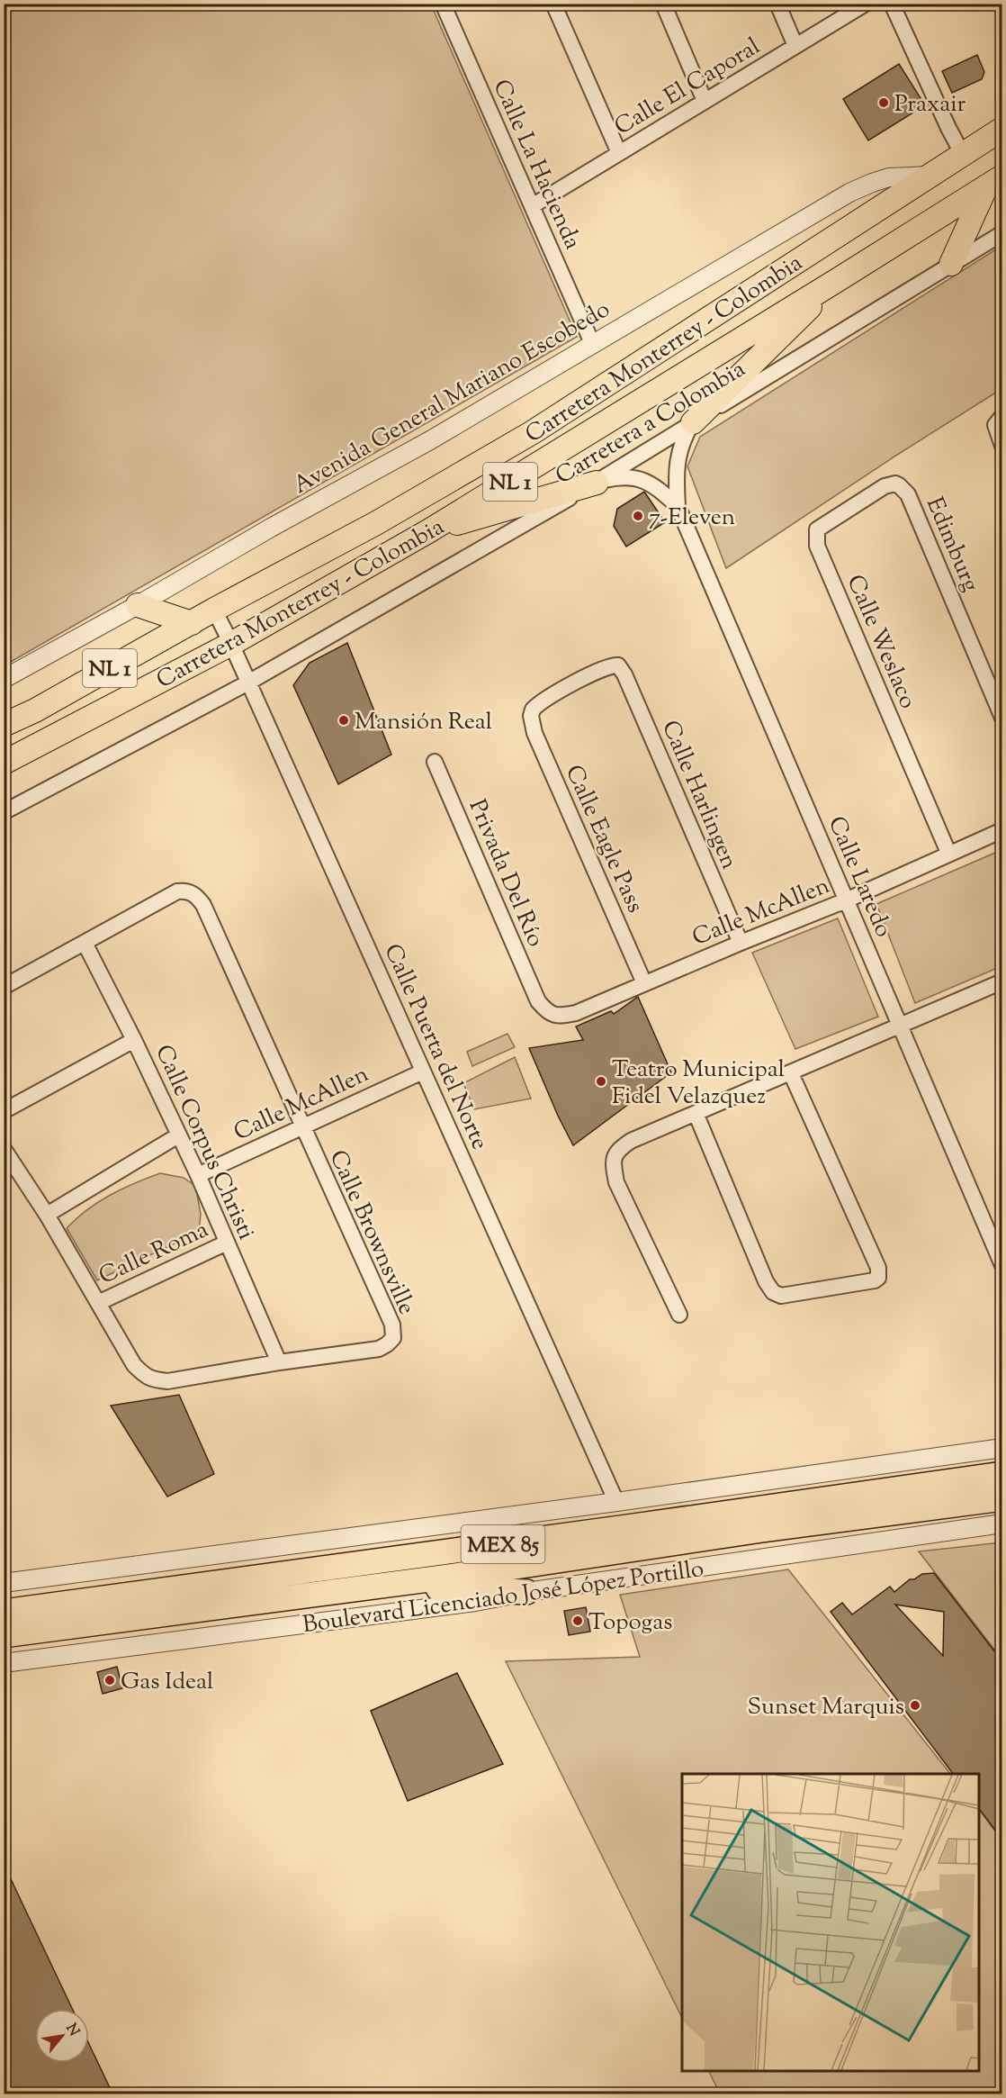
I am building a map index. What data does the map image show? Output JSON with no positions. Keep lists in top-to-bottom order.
{
  "streets": {
    "highway": ["MEX 85", "Boulevard Licenciado José López Portillo"],
    "main road": ["Carretera Monterrey - Colombia", "NL 1"],
    "street": [
      "Calle El Caporal",
      "Calle La Hacienda",
      "Avenida General Mariano Escobedo",
      "Carretera a Colombia",
      "Edimburg",
      "Calle Weslaco",
      "Calle Harlingen",
      "Calle Eagle Pass",
      "Privada Del Río",
      "Calle Laredo",
      "Calle McAllen",
      "Calle Puerta del Norte",
      "Calle Corpus Christi",
      "Calle Brownsville",
      "Calle Roma"
    ]
  },
  "crossings": [
    ["Calle El Caporal", "Calle La Hacienda"],
    ["Calle La Hacienda", "Avenida General Mariano Escobedo"],
    ["Carretera Monterrey - Colombia", "Avenida General Mariano Escobedo"],
    ["Carretera Monterrey - Colombia", "Calle Puerta del Norte"],
    ["Carretera a Colombia", "Calle Laredo"],
    ["Carretera a Colombia", "Calle Puerta del Norte"],
    ["Edimburg", "Calle Weslaco"],
    ["Calle Weslaco", "Calle McAllen"],
    ["Calle Harlingen", "Calle Eagle Pass"],
    ["Calle Harlingen", "Calle McAllen"],
    ["Calle Eagle Pass", "Calle McAllen"],
    ["Privada Del Río", "Calle McAllen"],
    ["Calle Laredo", "Calle McAllen"],
    ["Calle McAllen", "Calle Puerta del Norte"],
    ["Calle McAllen", "Calle Corpus Christi"],
    ["Calle McAllen", "Calle Brownsville"],
    ["Calle Corpus Christi", "Calle Brownsville"],
    ["Calle Corpus Christi", "Calle Roma"],
    ["Calle Brownsville", "Calle Roma"]
  ],
  "places": [
    "Praxair",
    "7-Eleven",
    "Mansión Real",
    "Teatro Municipal Fidel Velazquez",
    "Topogas",
    "Gas Ideal",
    "Sunset Marquis"
  ],
  "north": "top right"
}
